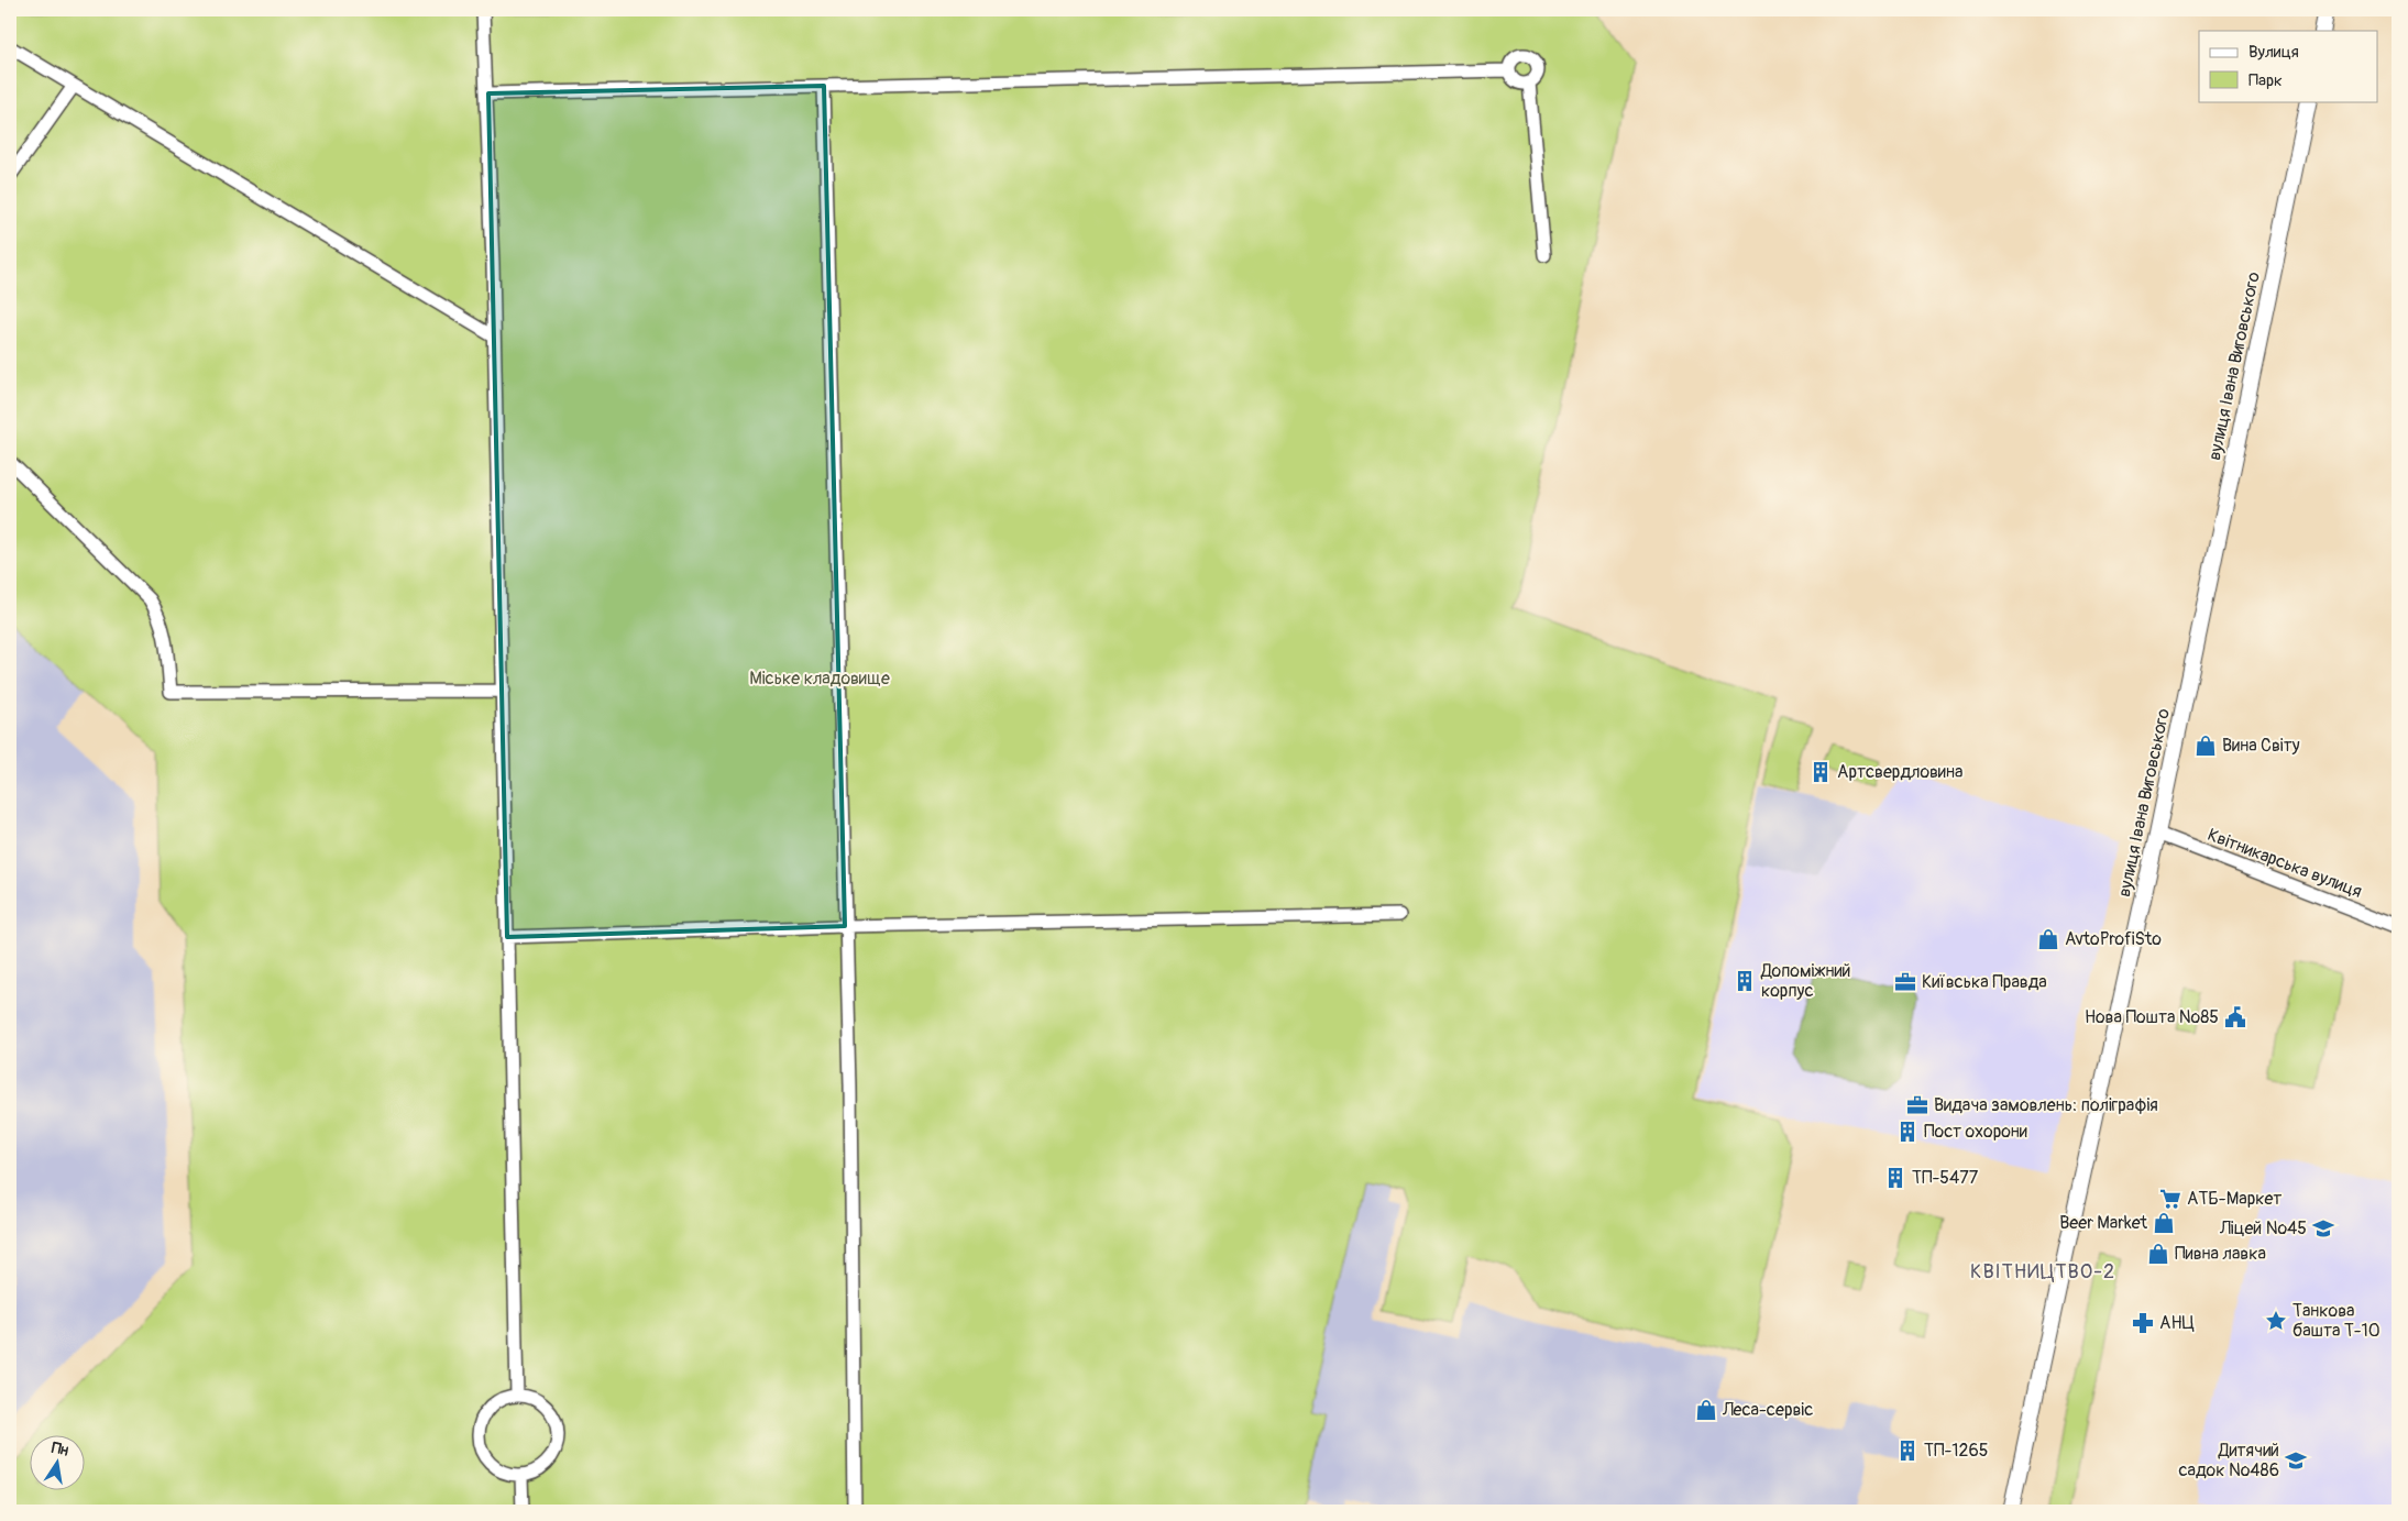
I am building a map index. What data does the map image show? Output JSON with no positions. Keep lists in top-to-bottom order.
{
  "streets": {
    "main road": ["вулиця Івана Виговського"],
    "street": ["Квітникарська вулиця"]
  },
  "crossings": [
    ["вулиця Івана Виговського", "Квітникарська вулиця"]
  ],
  "districts": ["КВІТНИЦТВО-2"],
  "parks": ["Міське кладовище"],
  "places": {
    "shop": [
      "Вина Світу",
      "AvtoProfiSto",
      "Beer Market",
      "Пивна лавка",
      "Леса-сервіс"
    ],
    "building": [
      "Артсвердловина",
      "Допоміжний корпус",
      "Пост охорони",
      "ТП-5477",
      "ТП-1265"
    ],
    "office": ["Київська Правда", "Видача замовлень: поліграфія"],
    "public building": ["Нова Пошта №85"],
    "supermarket": ["АТБ-Маркет"],
    "school or university": ["Ліцей №45", "Дитячий садок №486"],
    "place": ["Танкова башта Т-10"],
    "pharmacy": ["АНЦ"]
  },
  "legend": ["Вулиця", "Парк"],
  "north": "top"
}
